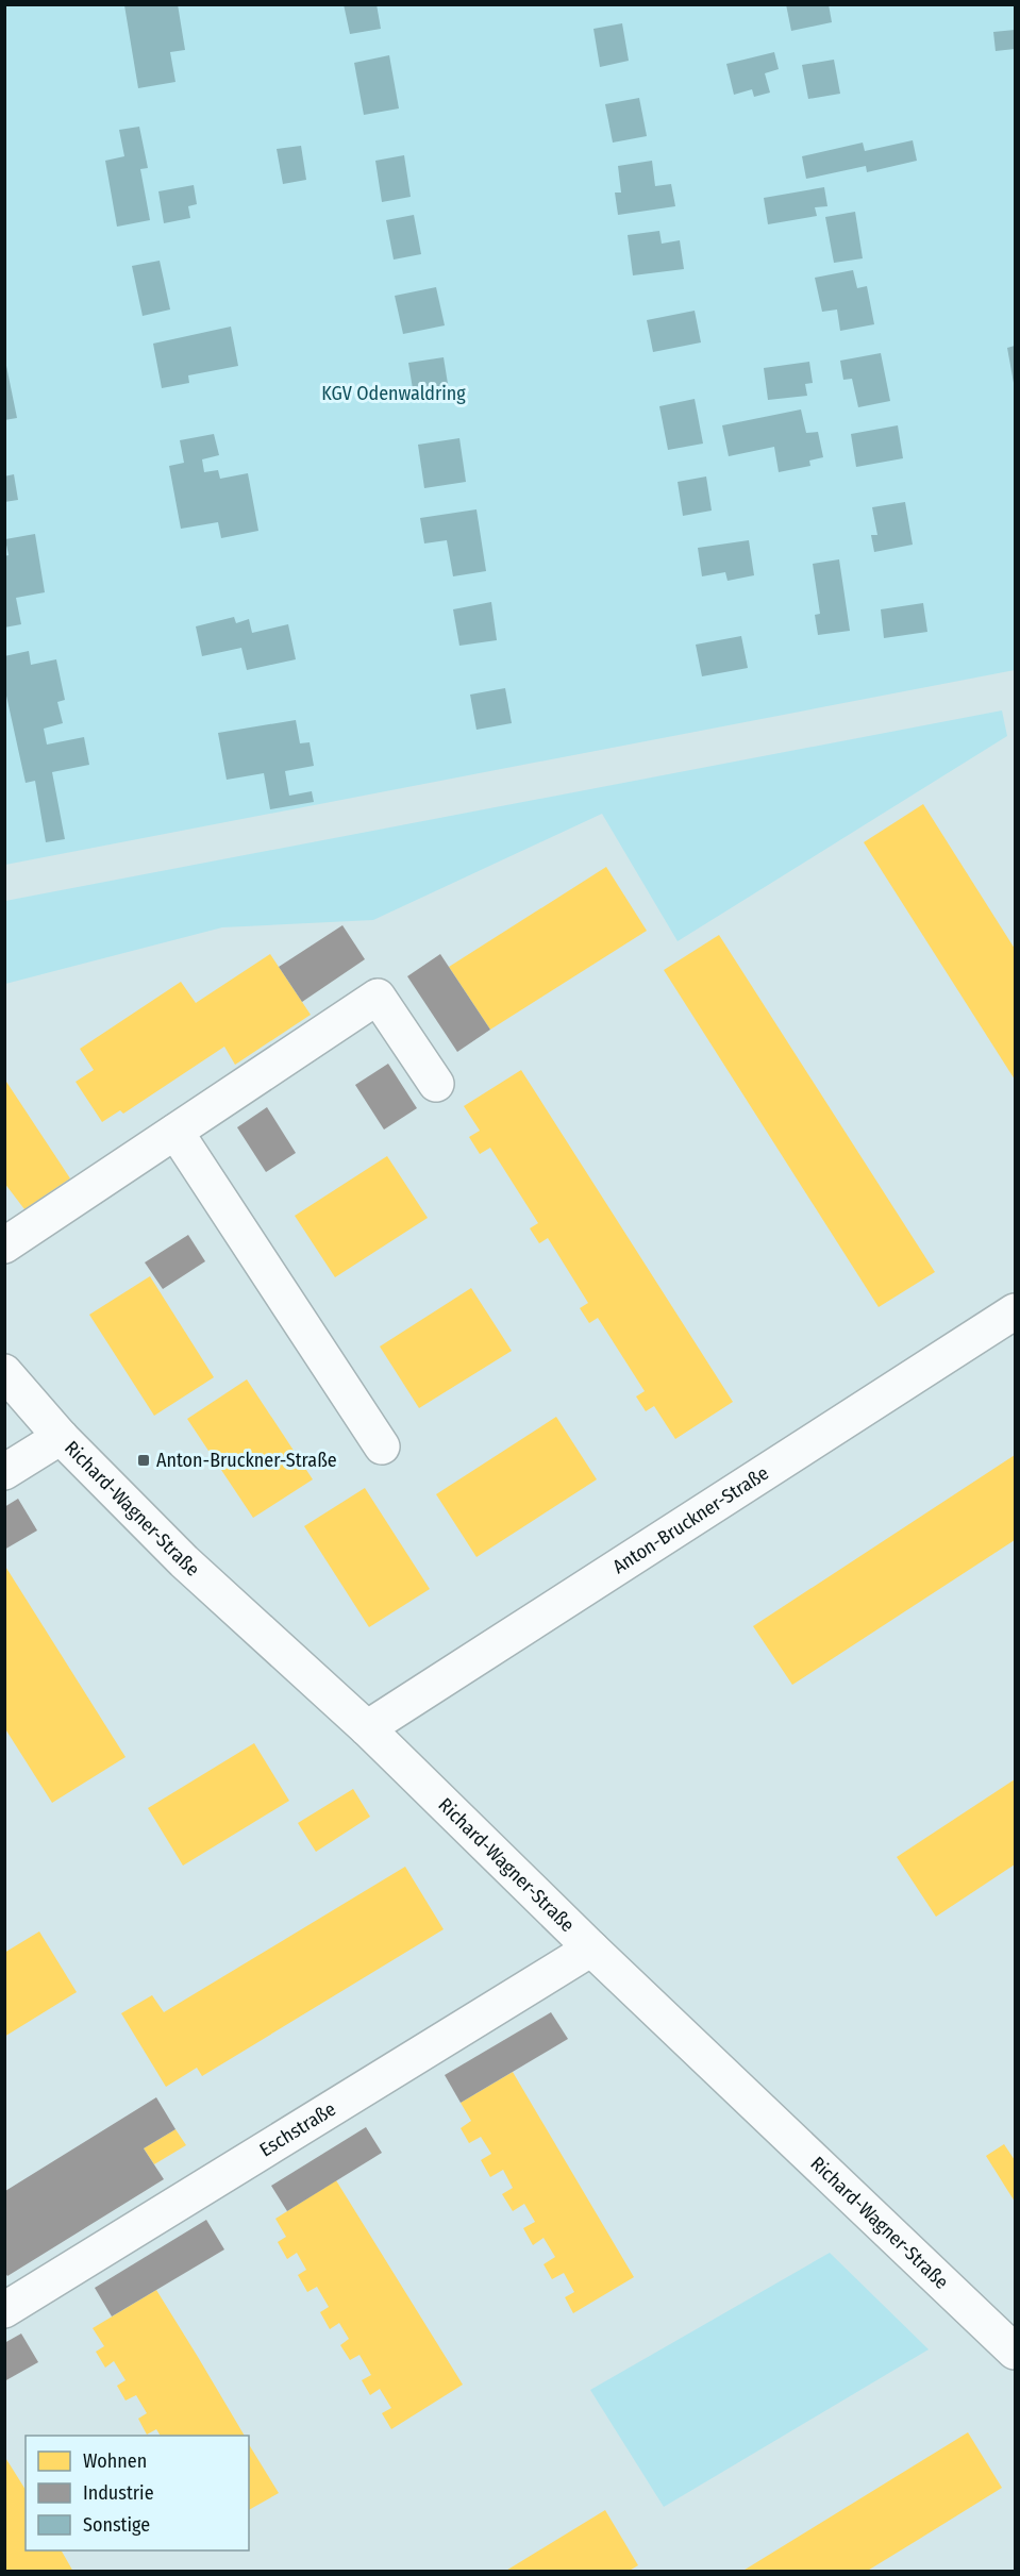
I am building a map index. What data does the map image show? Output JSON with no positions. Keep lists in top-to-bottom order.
{
  "streets": {
    "street": ["Richard-Wagner-Straße", "Anton-Bruckner-Straße", "Eschstraße"]
  },
  "crossings": [
    ["Richard-Wagner-Straße", "Anton-Bruckner-Straße"],
    ["Richard-Wagner-Straße", "Eschstraße"]
  ],
  "parks": ["KGV Odenwaldring"],
  "places": {
    "transit": ["Anton-Bruckner-Straße"]
  },
  "legend": ["Wohnen", "Industrie", "Sonstige"]
}
